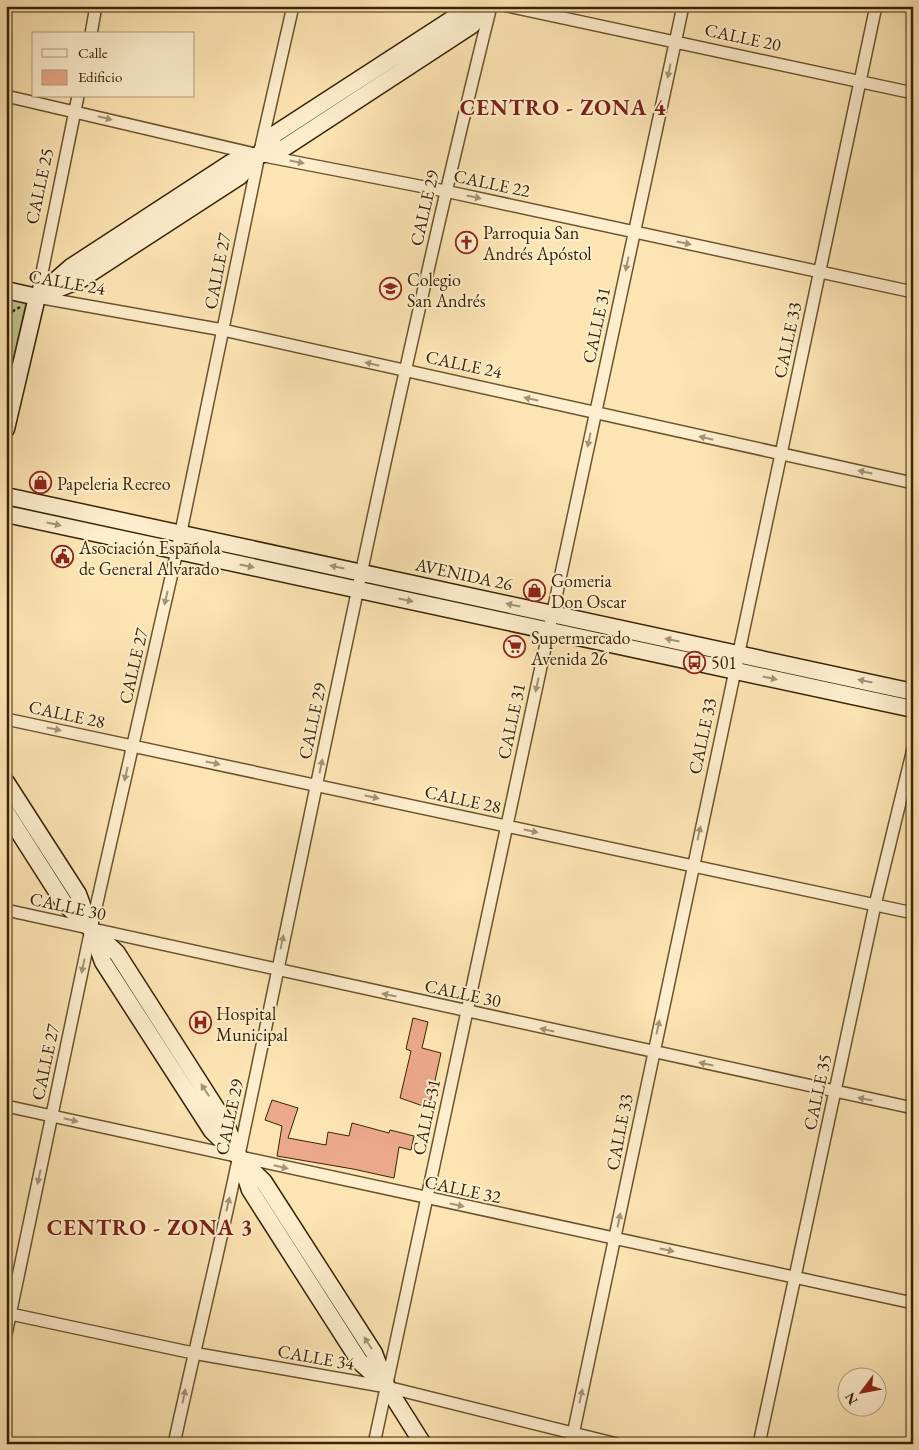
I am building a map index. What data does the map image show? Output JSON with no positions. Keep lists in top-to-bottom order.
{
  "streets": {
    "main road": ["CALLE 25", "CALLE 24", "AVENIDA 26"],
    "street": [
      "CALLE 20",
      "CALLE 22",
      "CALLE 29",
      "CALLE 27",
      "CALLE 31",
      "CALLE 33",
      "CALLE 28",
      "CALLE 30",
      "CALLE 35",
      "CALLE 32",
      "CALLE 34"
    ]
  },
  "crossings": [
    ["CALLE 20", "CALLE 31"],
    ["CALLE 20", "CALLE 33"],
    ["CALLE 22", "CALLE 25"],
    ["CALLE 22", "CALLE 29"],
    ["CALLE 22", "CALLE 27"],
    ["CALLE 22", "CALLE 31"],
    ["CALLE 22", "CALLE 33"],
    ["CALLE 25", "CALLE 24"],
    ["CALLE 29", "CALLE 24"],
    ["CALLE 29", "AVENIDA 26"],
    ["CALLE 29", "CALLE 28"],
    ["CALLE 29", "CALLE 30"],
    ["CALLE 29", "CALLE 32"],
    ["CALLE 29", "CALLE 34"],
    ["CALLE 27", "CALLE 24"],
    ["CALLE 27", "AVENIDA 26"],
    ["CALLE 27", "CALLE 28"],
    ["CALLE 27", "CALLE 30"],
    ["CALLE 27", "CALLE 32"],
    ["CALLE 27", "CALLE 34"],
    ["CALLE 24", "CALLE 31"],
    ["CALLE 24", "CALLE 33"],
    ["CALLE 31", "AVENIDA 26"],
    ["CALLE 31", "CALLE 28"],
    ["CALLE 31", "CALLE 30"],
    ["CALLE 31", "CALLE 32"],
    ["CALLE 31", "CALLE 34"],
    ["CALLE 33", "AVENIDA 26"],
    ["CALLE 33", "CALLE 28"],
    ["CALLE 33", "CALLE 30"],
    ["CALLE 33", "CALLE 32"],
    ["CALLE 33", "CALLE 34"],
    ["CALLE 28", "CALLE 35"],
    ["CALLE 30", "CALLE 35"],
    ["CALLE 35", "CALLE 32"]
  ],
  "one_way": [
    "CALLE 22",
    "CALLE 29",
    "CALLE 27",
    "CALLE 24",
    "CALLE 31",
    "CALLE 33",
    "CALLE 28",
    "CALLE 30",
    "CALLE 32"
  ],
  "districts": ["CENTRO - ZONA 4", "CENTRO - ZONA 3"],
  "places": {
    "church": ["Parroquia San Andrés Apóstol"],
    "school or university": ["Colegio San Andrés"],
    "shop": ["Papeleria Recreo", "Gomeria Don Oscar"],
    "public building": ["Asociación Española de General Alvarado"],
    "supermarket": ["Supermercado Avenida 26"],
    "bus stop": ["501"],
    "hospital": ["Hospital Municipal"]
  },
  "legend": ["Calle", "Edificio"],
  "north": "bottom left"
}
